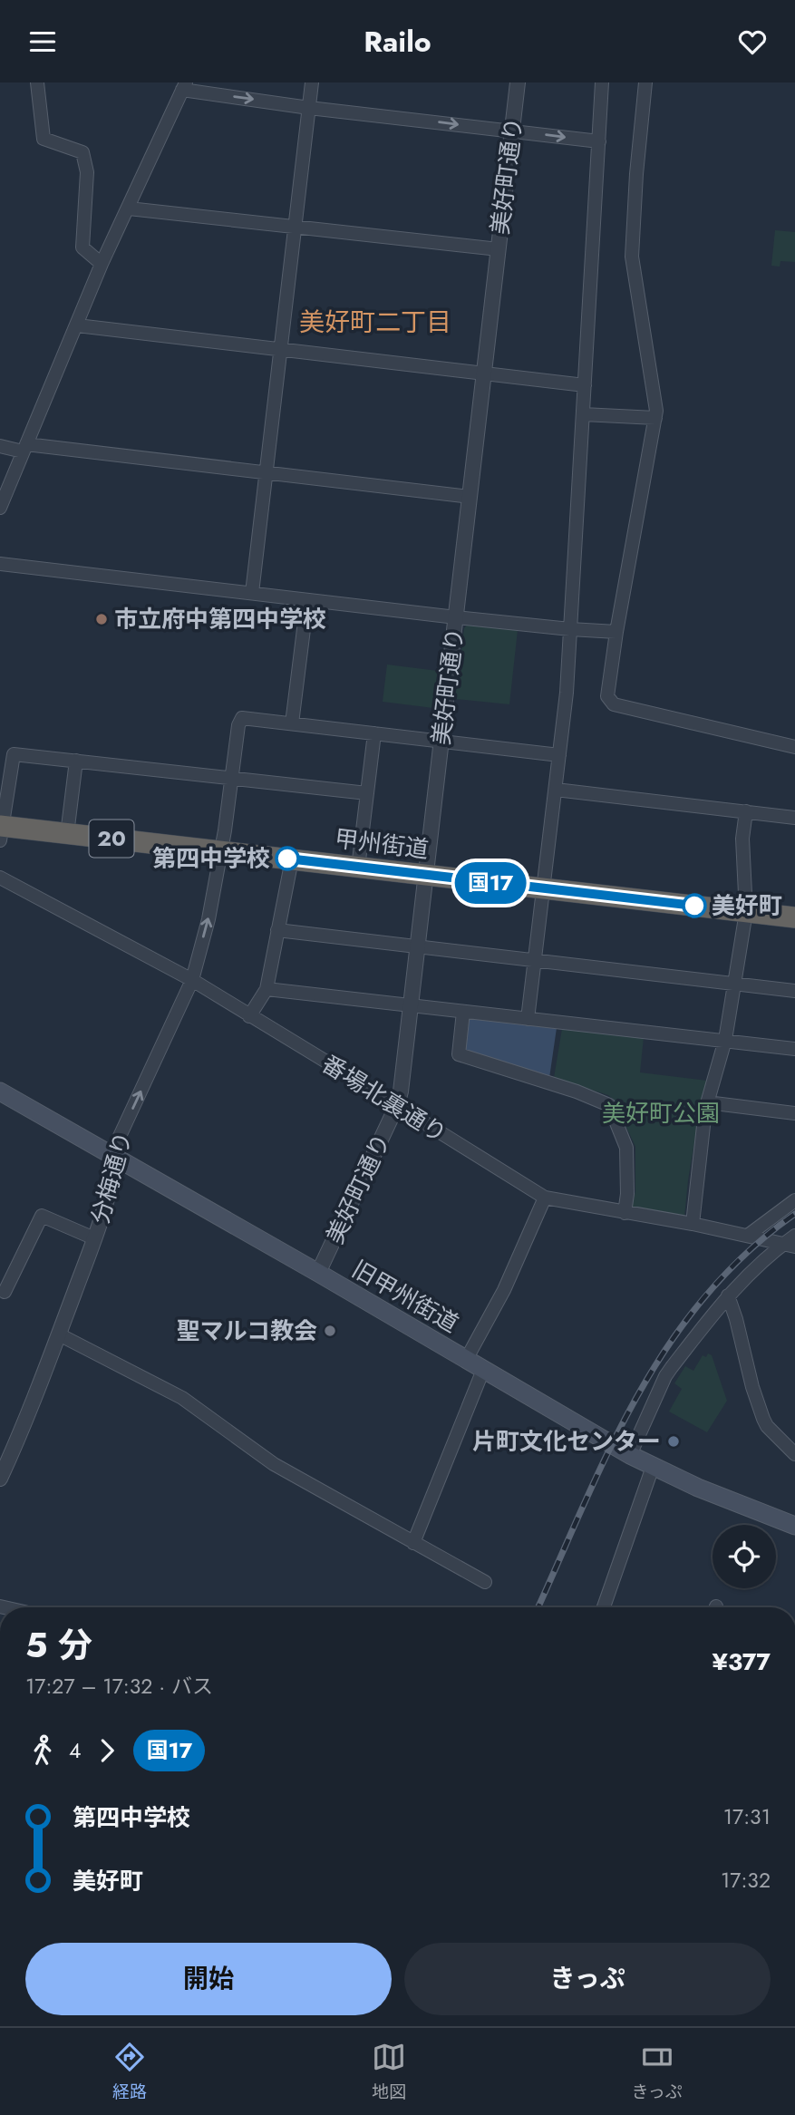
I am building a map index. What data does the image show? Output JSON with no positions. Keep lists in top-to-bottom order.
{
  "streets": {
    "highway": ["20", "甲州街道"],
    "main road": ["旧甲州街道"],
    "street": ["美好町通り", "番場北裏通り", "分梅通り"]
  },
  "crossings": [
    ["美好町通り", "甲州街道"],
    ["美好町通り", "番場北裏通り"],
    ["美好町通り", "旧甲州街道"],
    ["甲州街道", "分梅通り"],
    ["番場北裏通り", "分梅通り"],
    ["分梅通り", "旧甲州街道"]
  ],
  "districts": ["美好町二丁目"],
  "parks": ["美好町公園"],
  "places": [
    "市立府中第四中学校",
    "第四中学校",
    "美好町",
    "聖マルコ教会",
    "片町文化センター"
  ],
  "lines": ["bus line 国17"],
  "page": {
    "header": "Railo",
    "on_map": "国17",
    "heading": ["5 分", "17:27 – 17:32 · バス", "¥377"],
    "legs": ["4", "国17"],
    "list": [
      {
        "name": "第四中学校",
        "value": "17:31"
      },
      {
        "name": "美好町",
        "value": "17:32"
      }
    ],
    "buttons": ["開始", "きっぷ"],
    "tabs": ["経路", "地図", "きっぷ"]
  }
}
